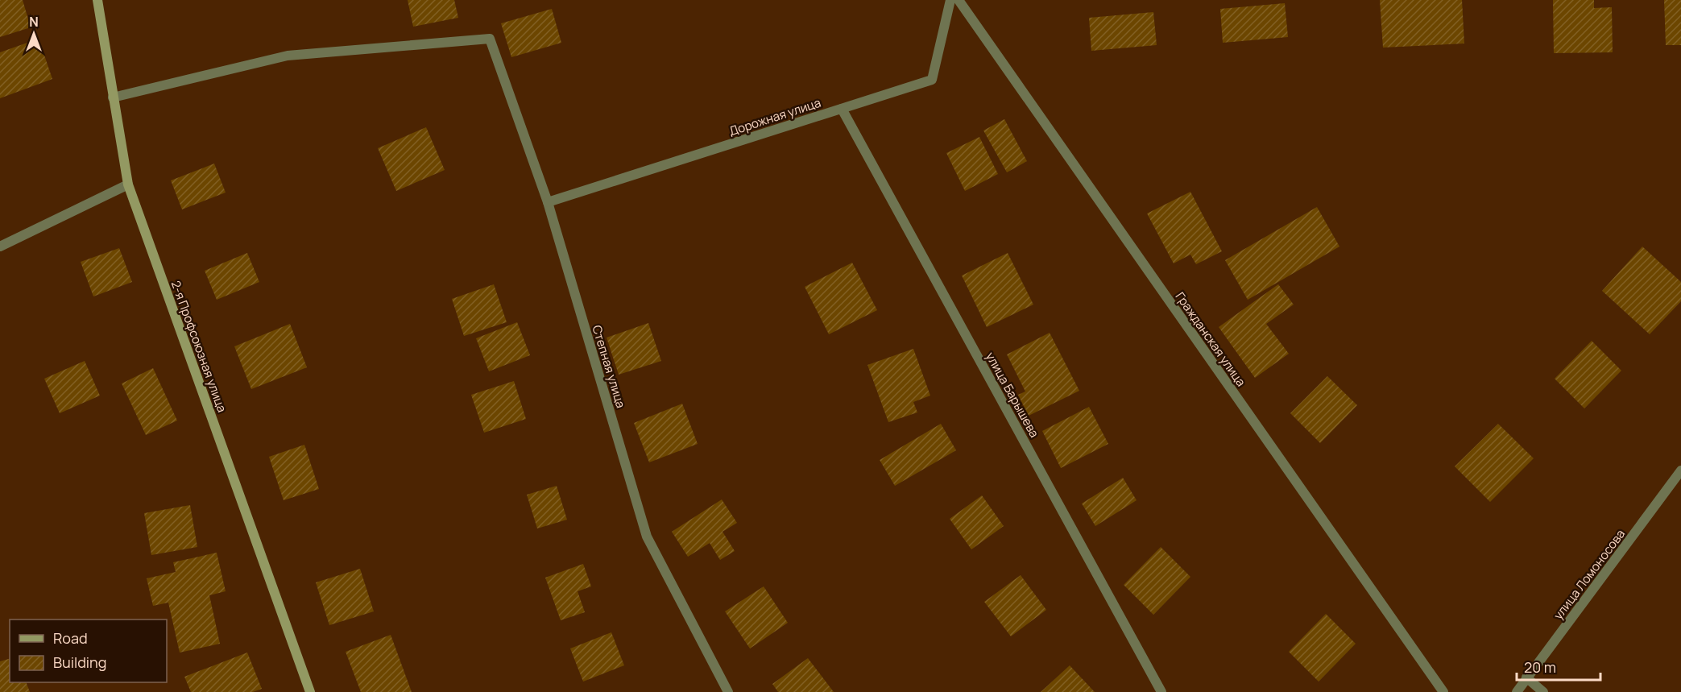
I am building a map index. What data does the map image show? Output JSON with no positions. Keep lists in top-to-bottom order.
{
  "streets": {
    "street": [
      "Дорожная улица",
      "Гражданская улица",
      "2-я Профсоюзная улица",
      "Степная улица",
      "улица Барышева",
      "улица Ломоносова"
    ]
  },
  "crossings": [
    ["Дорожная улица", "Степная улица"],
    ["Дорожная улица", "улица Барышева"],
    ["2-я Профсоюзная улица", "Степная улица"]
  ],
  "legend": ["Road", "Building"],
  "scale_bar": "20 m",
  "north": "top"
}
